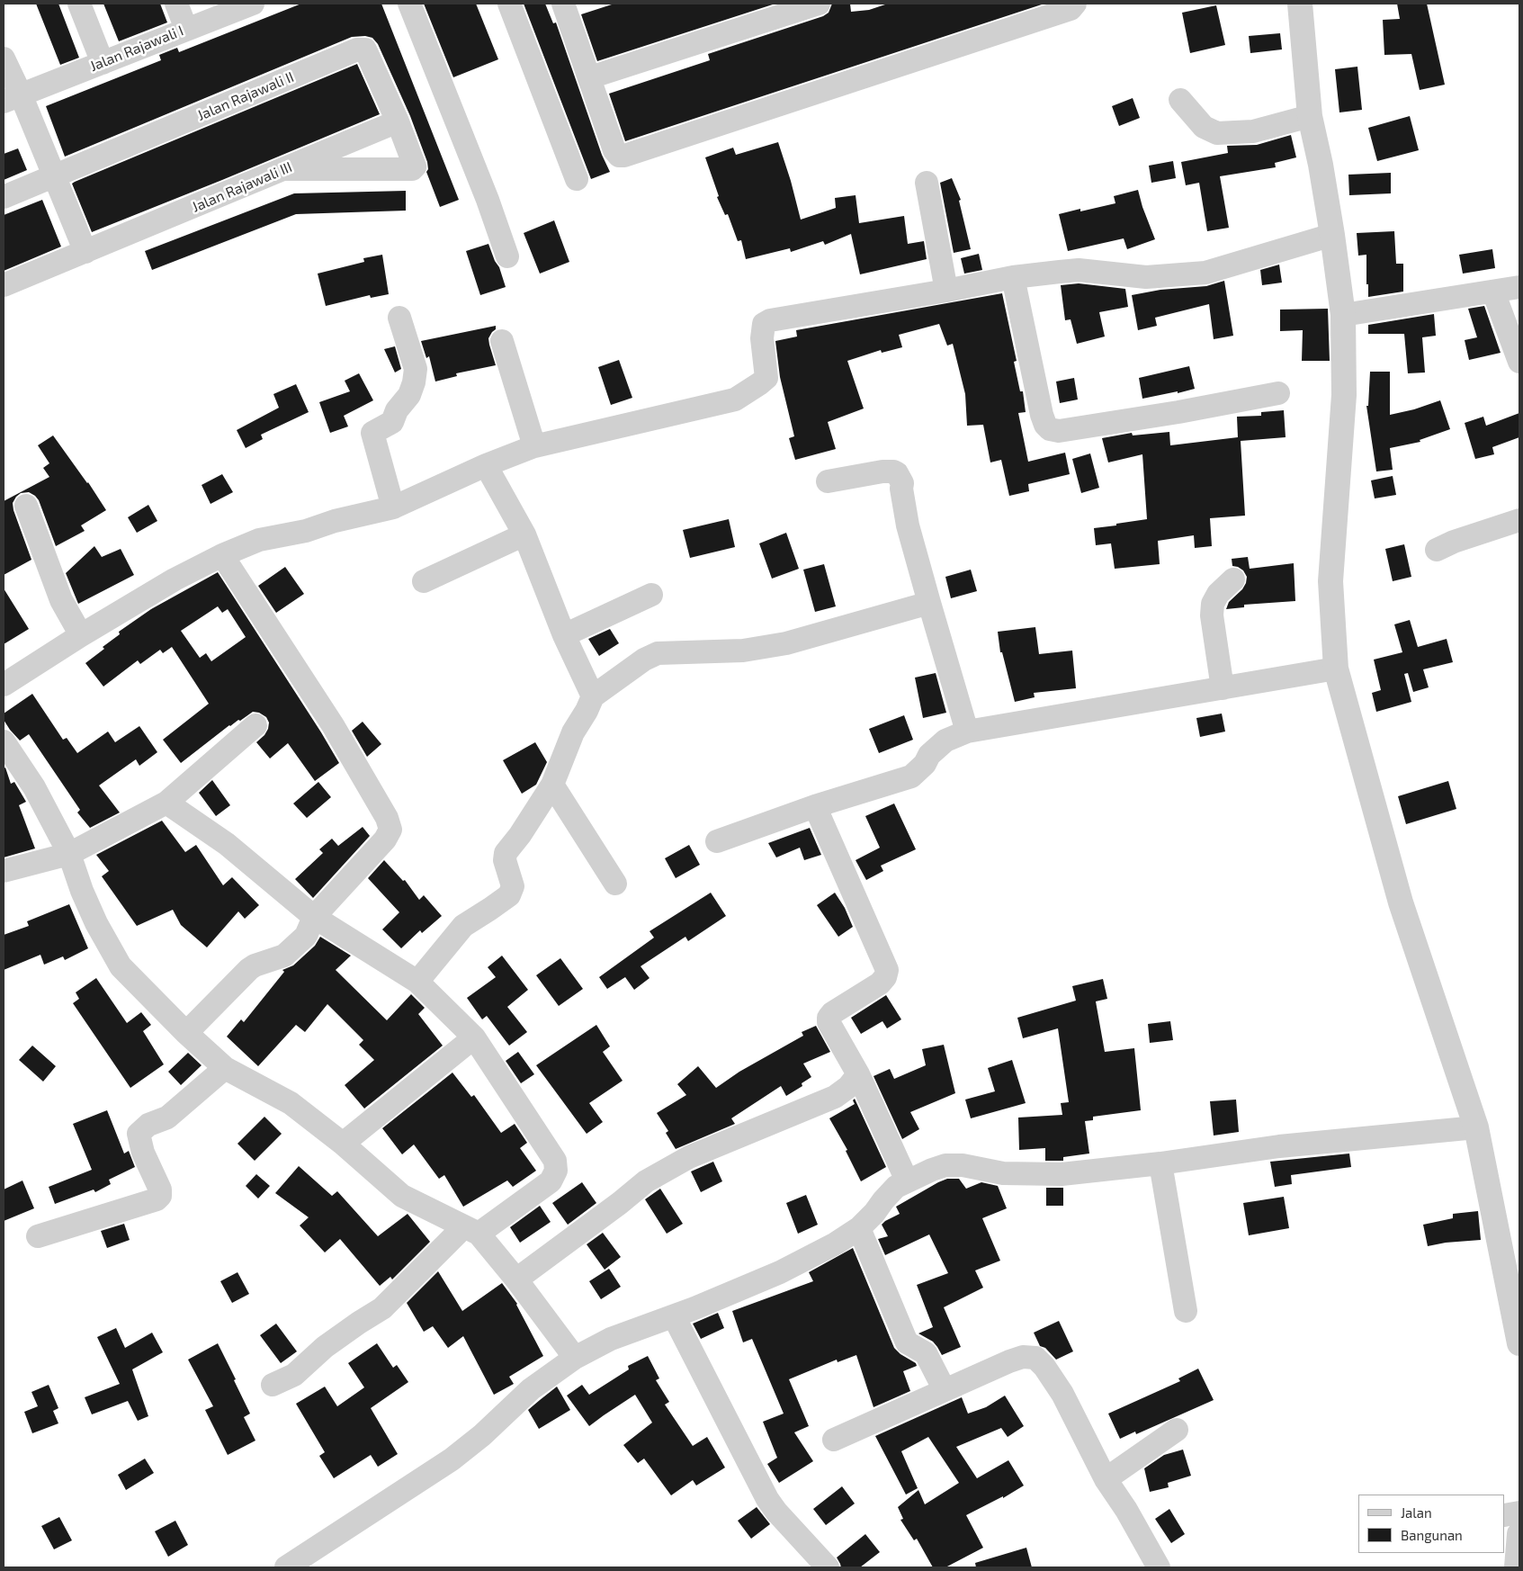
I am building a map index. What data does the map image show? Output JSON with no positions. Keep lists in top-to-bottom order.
{
  "streets": {
    "street": ["Jalan Rajawali I", "Jalan Rajawali II", "Jalan Rajawali III"]
  },
  "crossings": [
    ["Jalan Rajawali II", "Jalan Rajawali III"]
  ],
  "legend": ["Jalan", "Bangunan"]
}
